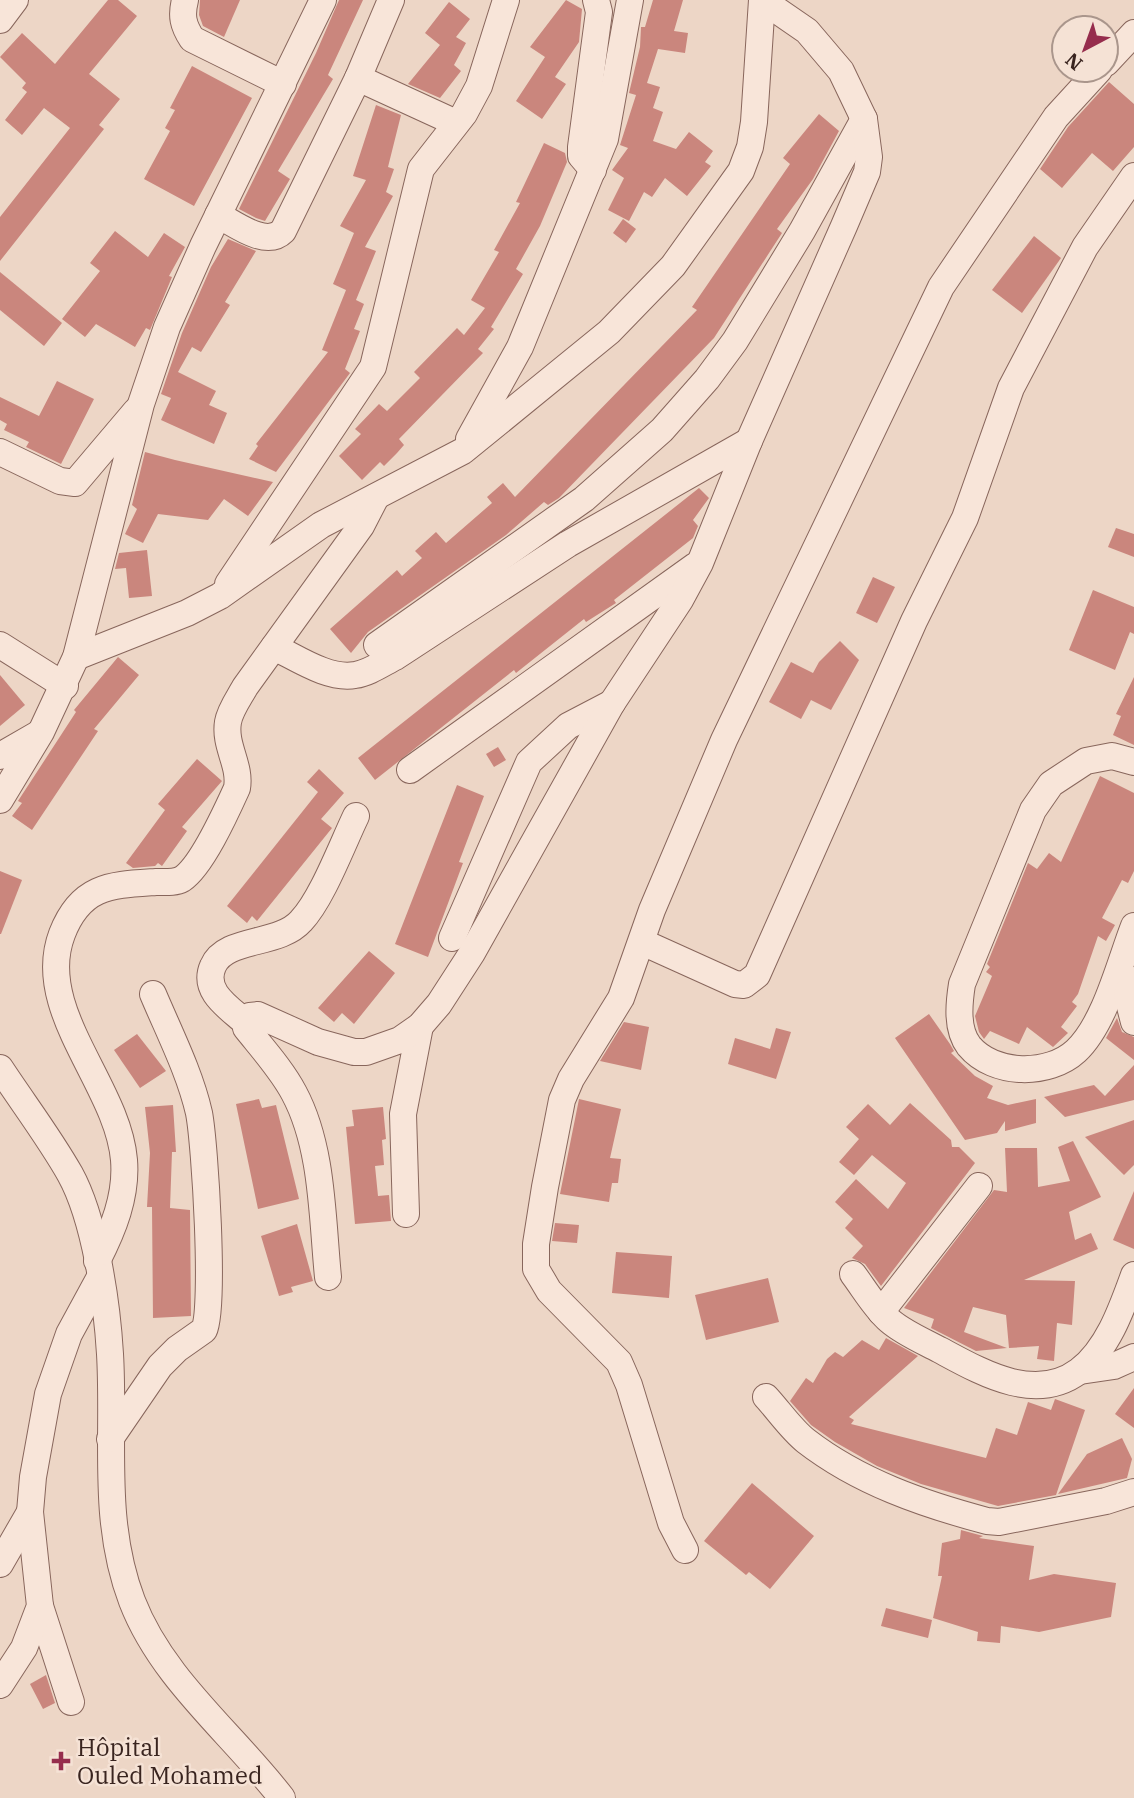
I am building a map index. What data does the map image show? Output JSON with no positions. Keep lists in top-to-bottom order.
{
  "places": {
    "health": ["Hôpital Ouled Mohamed"]
  },
  "north": "bottom left"
}
